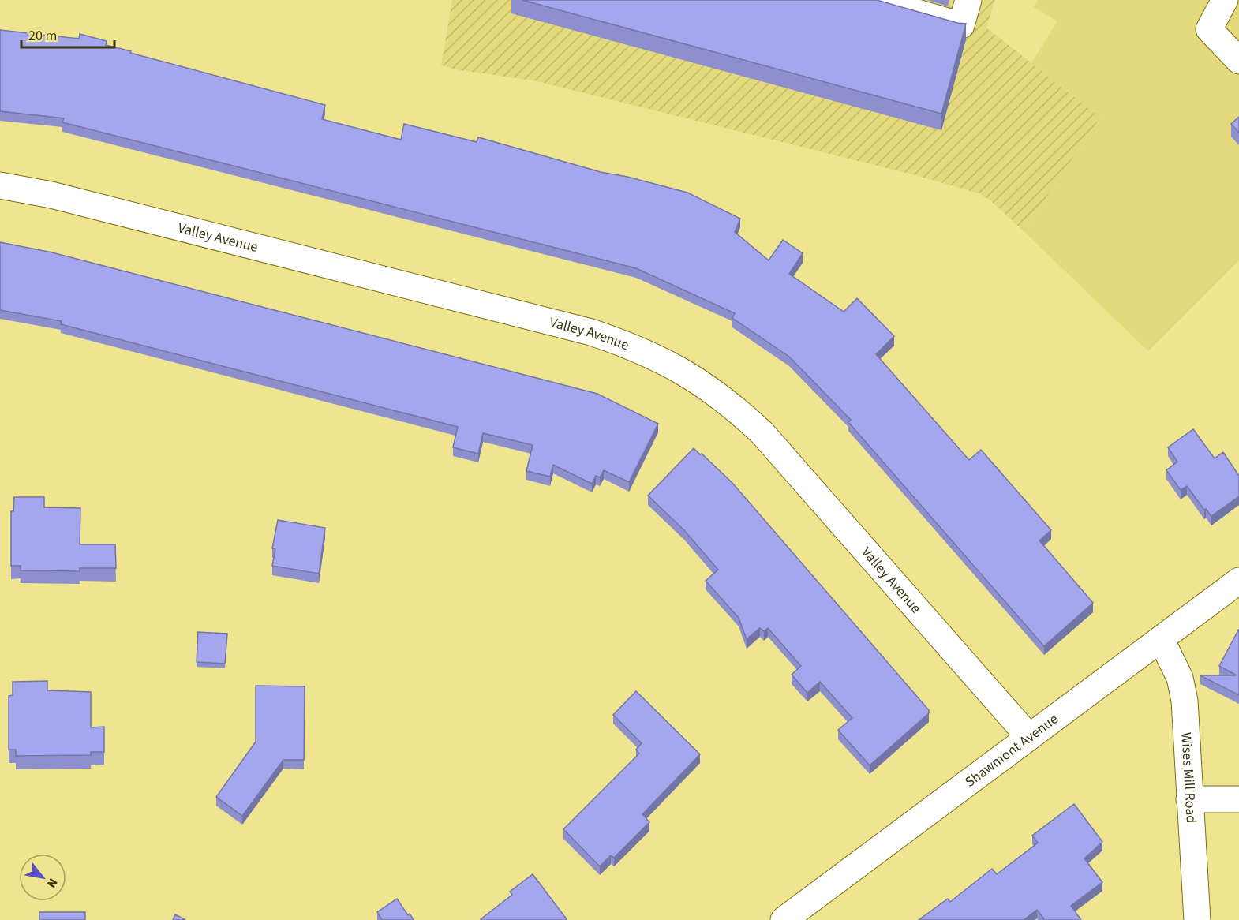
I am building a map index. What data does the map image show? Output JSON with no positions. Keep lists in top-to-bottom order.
{
  "streets": {
    "street": ["Valley Avenue", "Shawmont Avenue", "Wises Mill Road"]
  },
  "crossings": [
    ["Valley Avenue", "Shawmont Avenue"],
    ["Shawmont Avenue", "Wises Mill Road"]
  ],
  "scale_bar": "20 m",
  "north": "bottom right"
}
